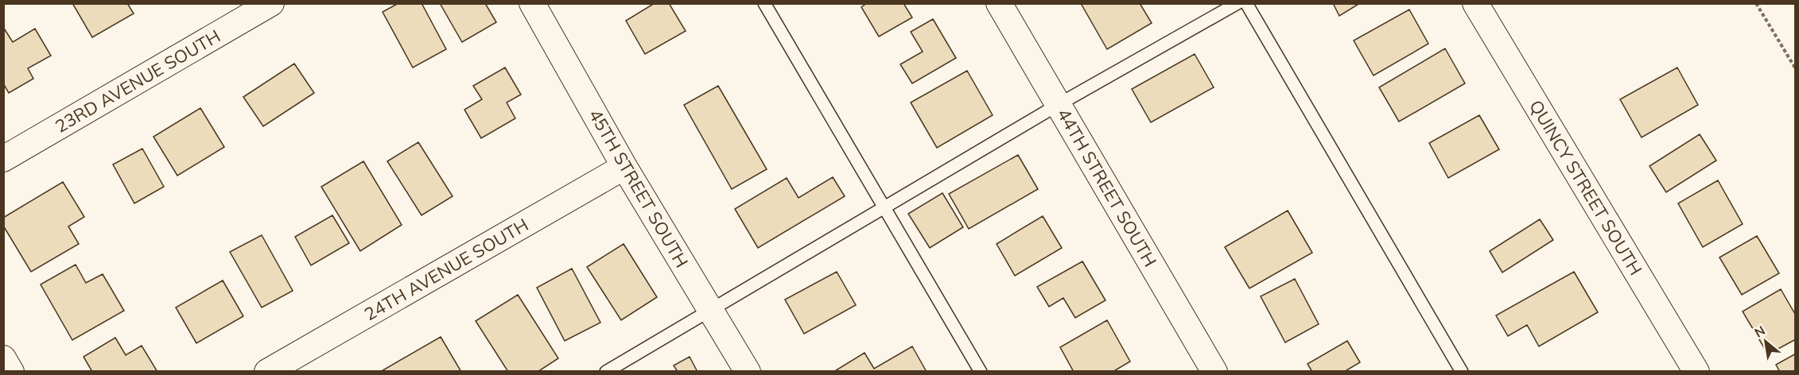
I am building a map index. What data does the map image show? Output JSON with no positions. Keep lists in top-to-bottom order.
{
  "streets": {
    "street": [
      "23RD AVENUE SOUTH",
      "44TH STREET SOUTH",
      "QUINCY STREET SOUTH",
      "45TH STREET SOUTH",
      "24TH AVENUE SOUTH"
    ]
  },
  "crossings": [
    ["45TH STREET SOUTH", "24TH AVENUE SOUTH"]
  ],
  "north": "top left"
}
